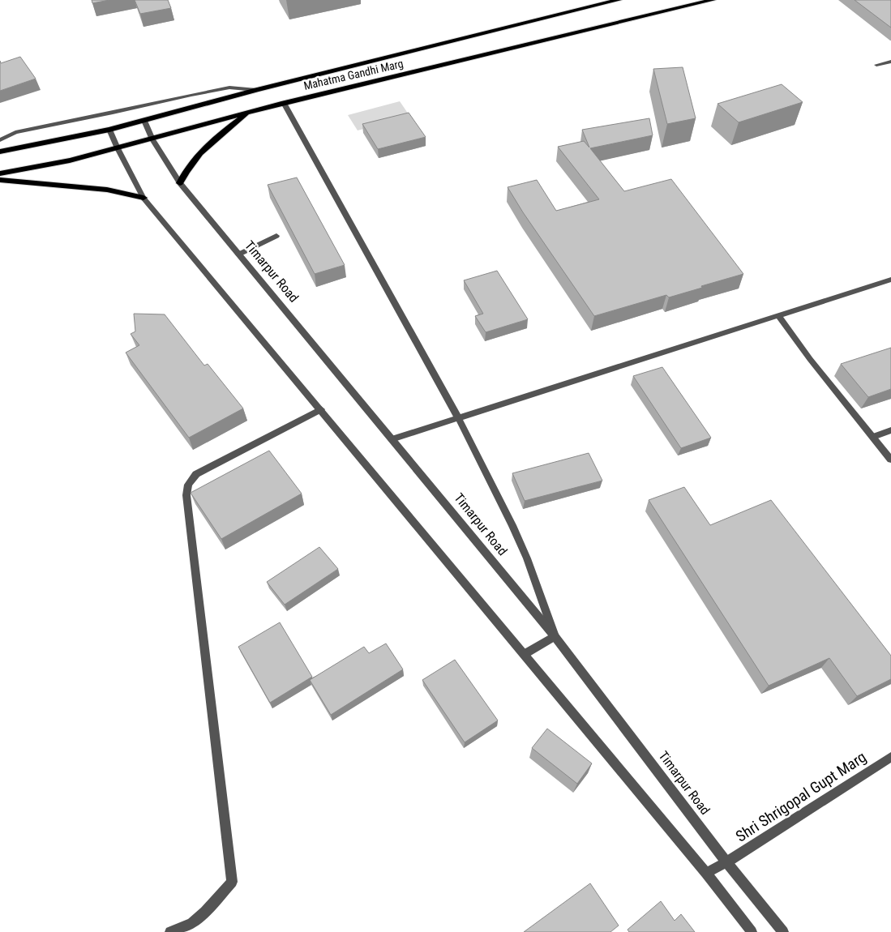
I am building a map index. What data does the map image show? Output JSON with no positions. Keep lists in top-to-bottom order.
{
  "streets": {
    "main road": ["Mahatma Gandhi Marg"],
    "street": ["Timarpur Road", "Shri Shrigopal Gupt Marg"]
  },
  "crossings": [
    ["Mahatma Gandhi Marg", "Timarpur Road"],
    ["Timarpur Road", "Shri Shrigopal Gupt Marg"]
  ]
}
